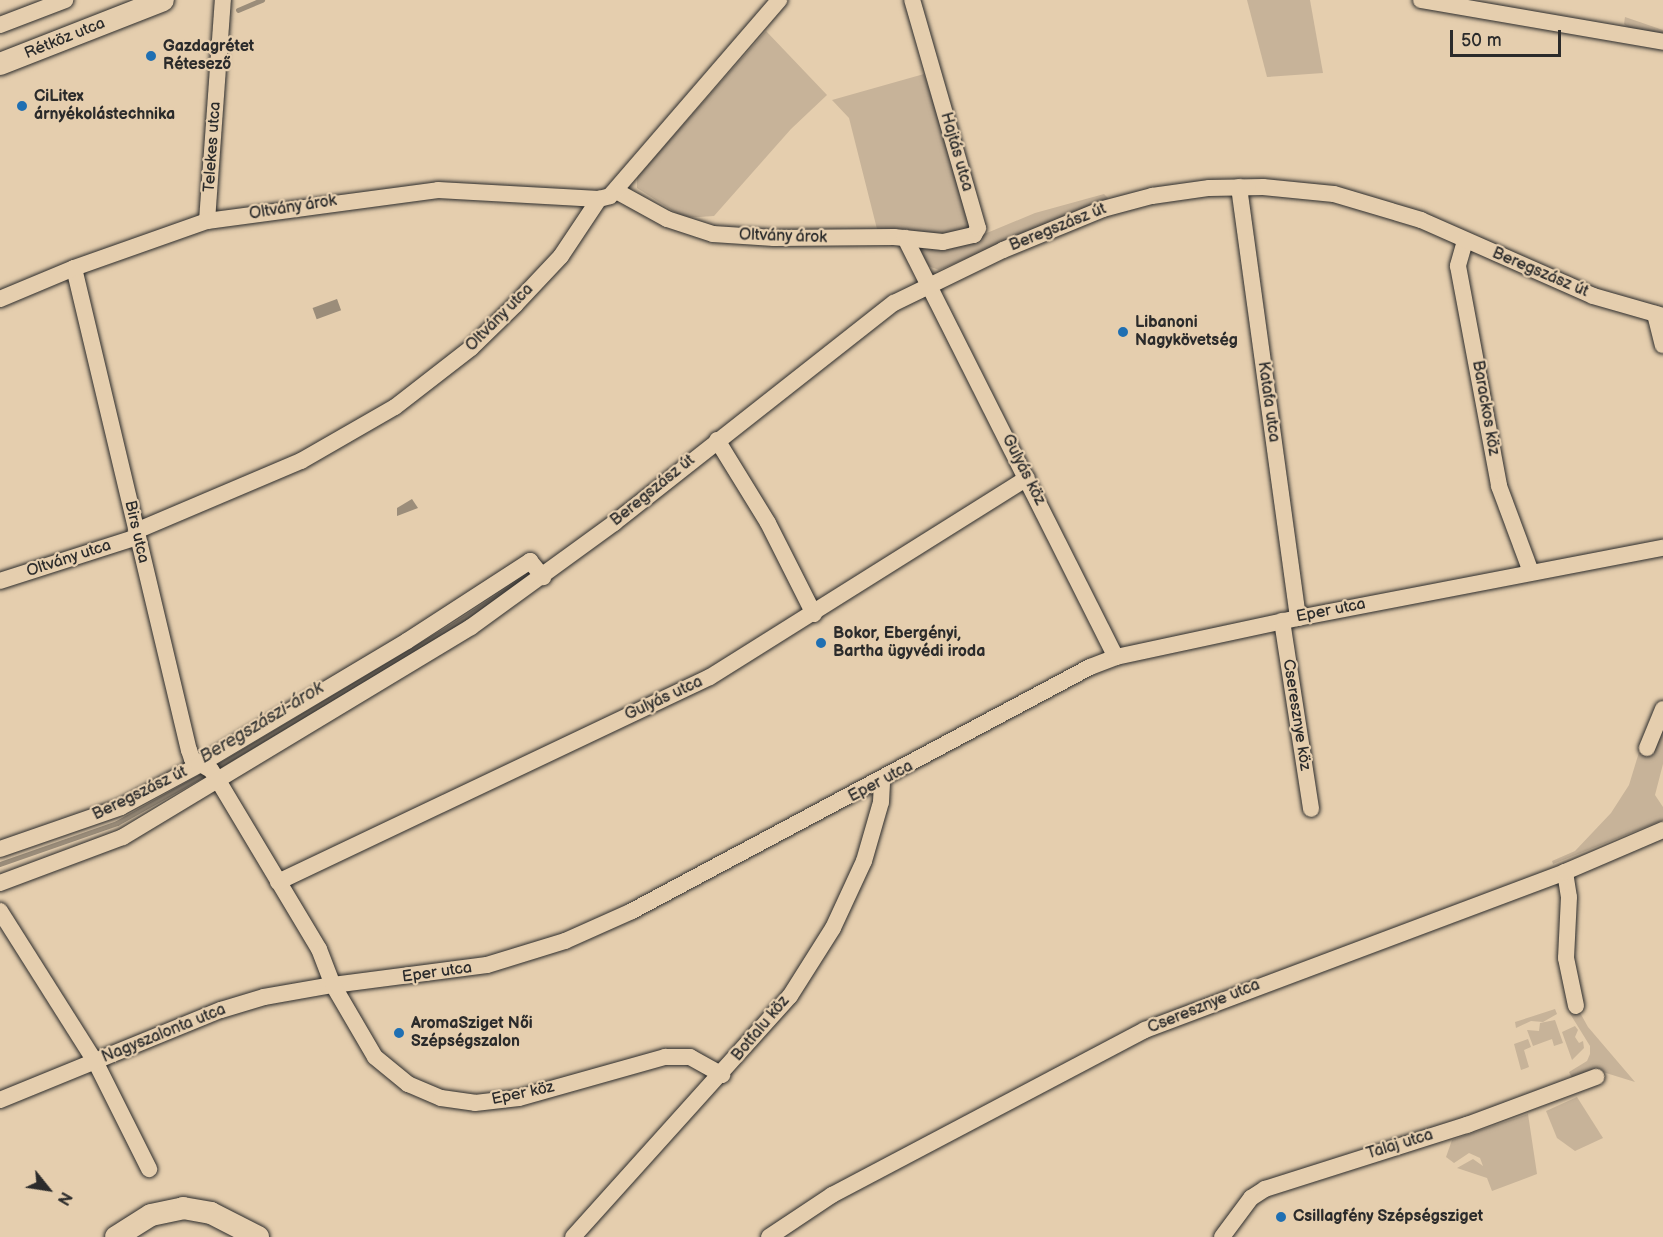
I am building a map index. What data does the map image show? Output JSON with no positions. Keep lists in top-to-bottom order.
{
  "streets": {
    "street": [
      "Rétköz utca",
      "Telekes utca",
      "Hajtás utca",
      "Oltvány árok",
      "Beregszász út",
      "Oltvány utca",
      "Katafa utca",
      "Barackos köz",
      "Gulyás köz",
      "Birs utca",
      "Eper utca",
      "Gulyás utca",
      "Cseresznye köz",
      "Cseresznye utca",
      "Botfalu köz",
      "Nagyszalonta utca",
      "Eper köz",
      "Talaj utca"
    ]
  },
  "crossings": [
    ["Telekes utca", "Oltvány árok"],
    ["Hajtás utca", "Oltvány árok"],
    ["Oltvány árok", "Oltvány utca"],
    ["Oltvány árok", "Birs utca"],
    ["Beregszász út", "Katafa utca"],
    ["Beregszász út", "Barackos köz"],
    ["Beregszász út", "Gulyás köz"],
    ["Beregszász út", "Birs utca"],
    ["Oltvány utca", "Birs utca"],
    ["Katafa utca", "Eper utca"],
    ["Katafa utca", "Cseresznye köz"],
    ["Barackos köz", "Eper utca"],
    ["Gulyás köz", "Eper utca"],
    ["Gulyás köz", "Gulyás utca"],
    ["Eper utca", "Cseresznye köz"],
    ["Eper utca", "Botfalu köz"],
    ["Eper utca", "Nagyszalonta utca"],
    ["Eper utca", "Eper köz"],
    ["Botfalu köz", "Eper köz"],
    ["Nagyszalonta utca", "Eper köz"]
  ],
  "water": ["Beregszászi-árok"],
  "places": [
    "Gazdagrétet Rétesező",
    "CiLitex árnyékolástechnika",
    "Libanoni Nagykövetség",
    "Bokor, Ebergényi, Bartha ügyvédi iroda",
    "AromaSziget Női Szépségszalon",
    "Csillagfény Szépségsziget"
  ],
  "scale_bar": "50 m",
  "north": "bottom right"
}
